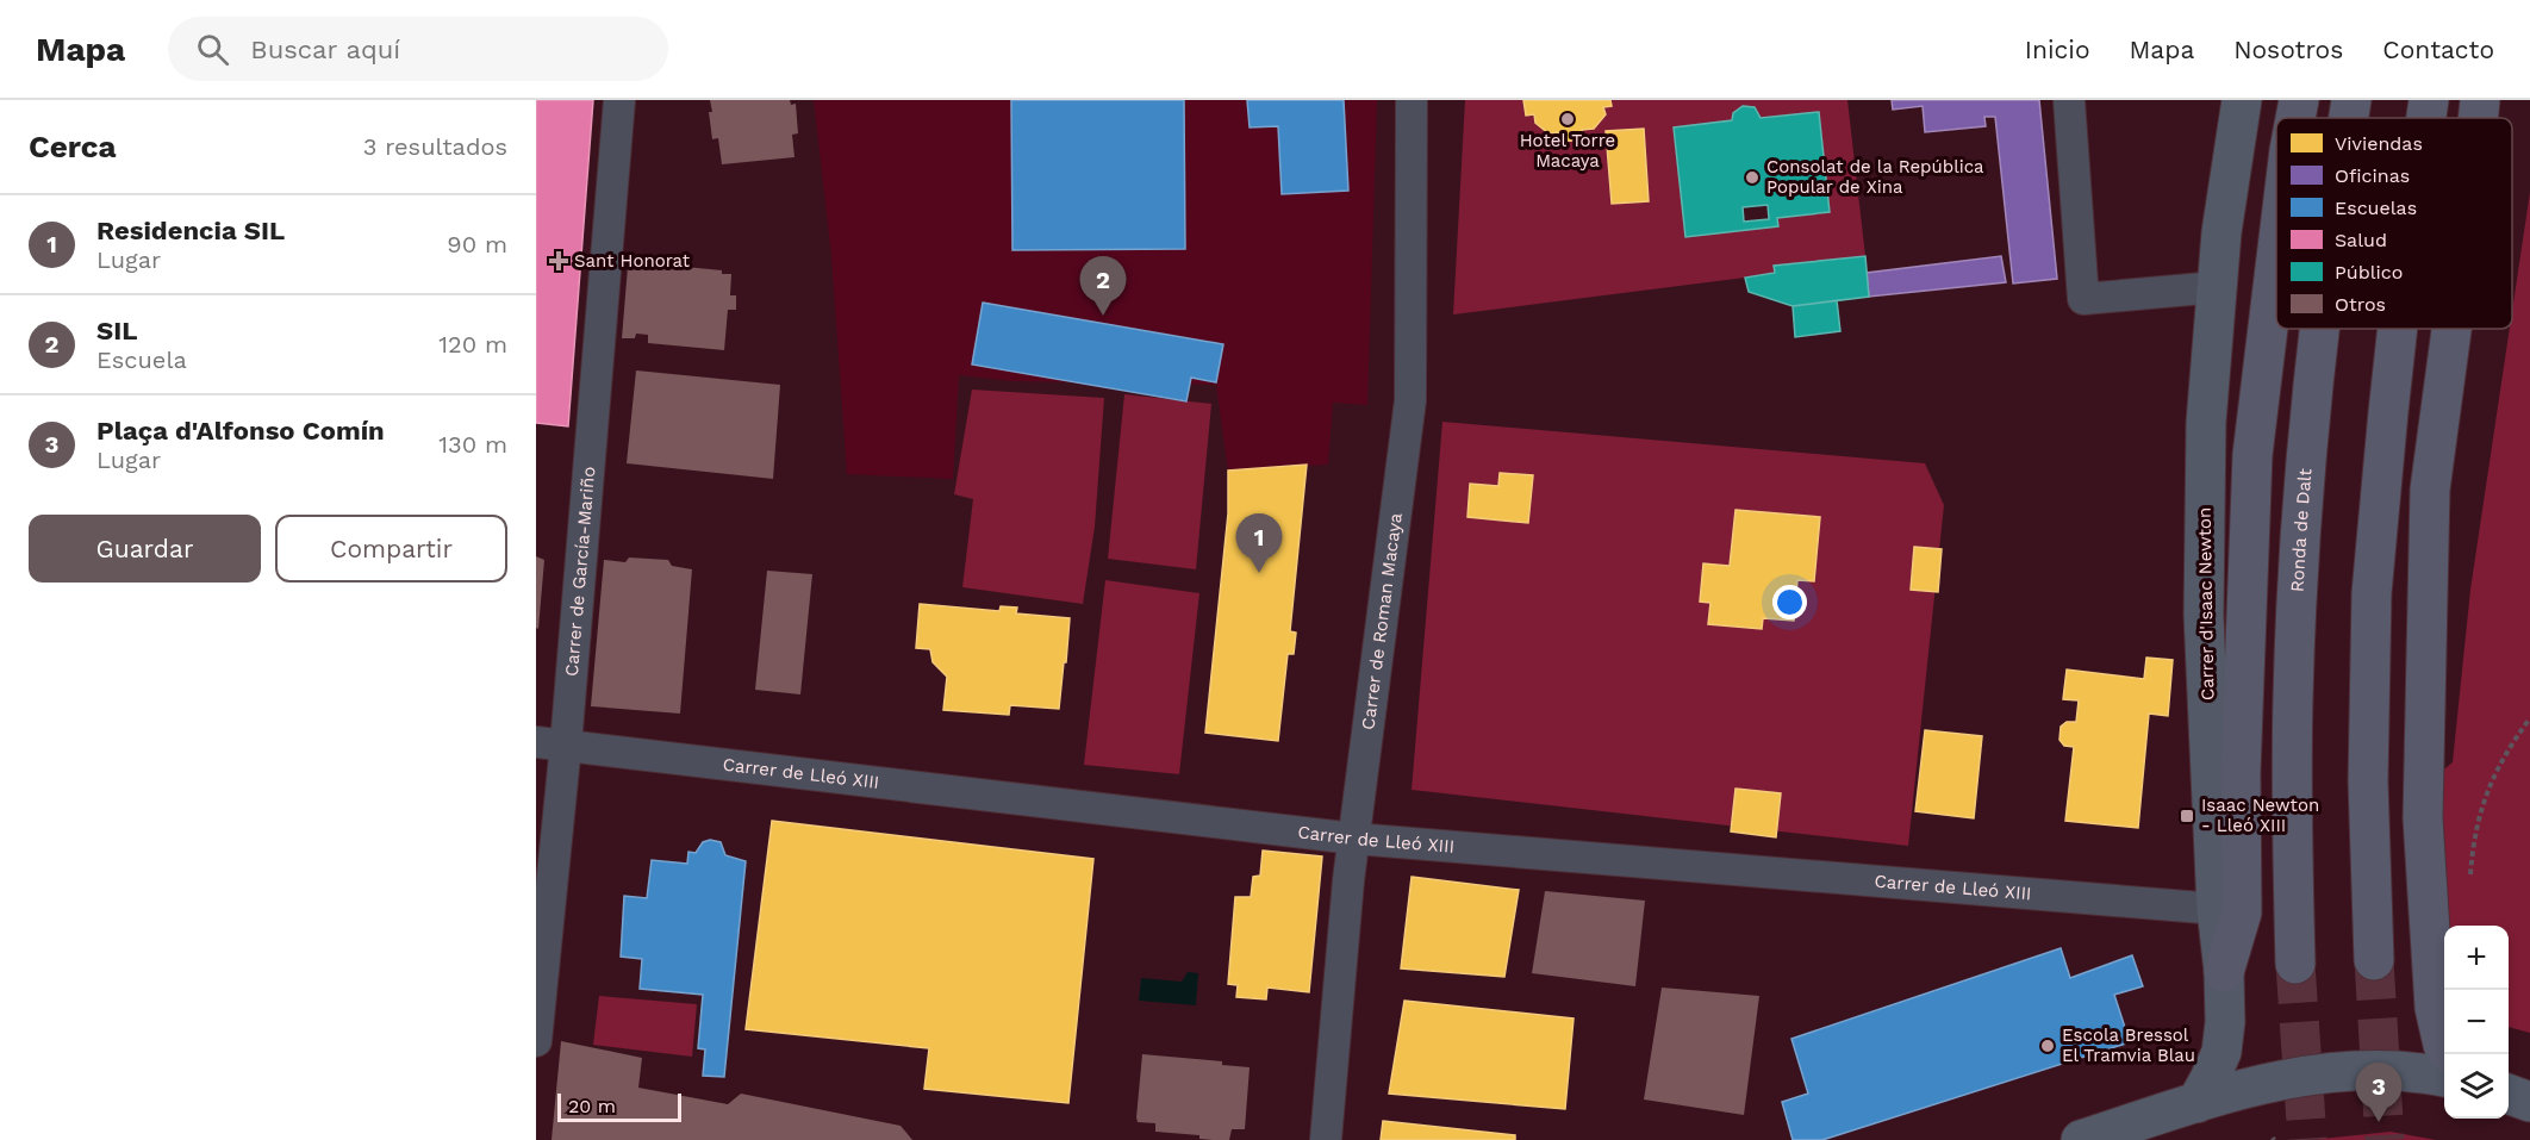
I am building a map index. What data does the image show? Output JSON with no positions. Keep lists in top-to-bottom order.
{
  "streets": {
    "highway": ["Ronda de Dalt"],
    "street": [
      "Carrer de García-Mariño",
      "Carrer d'Isaac Newton",
      "Carrer de Roman Macaya",
      "Carrer de Lleó XIII"
    ]
  },
  "crossings": [
    ["Carrer de García-Mariño", "Carrer de Lleó XIII"],
    ["Carrer d'Isaac Newton", "Carrer de Lleó XIII"],
    ["Carrer de Roman Macaya", "Carrer de Lleó XIII"]
  ],
  "places": {
    "other": ["Hotel Torre Macaya", "Consolat de la República Popular de Xina", "Escola Bressol El Tramvia Blau"],
    "health": ["Sant Honorat"],
    "transit": ["Isaac Newton - Lleó XIII"]
  },
  "legend": [
    "Viviendas",
    "Oficinas",
    "Escuelas",
    "Salud",
    "Público",
    "Otros"
  ],
  "scale_bar": "20 m",
  "page": {
    "header": "Mapa",
    "search": "Buscar aquí",
    "nav": [
      "Inicio",
      "Mapa",
      "Nosotros",
      "Contacto"
    ],
    "heading": ["Cerca", "3 resultados"],
    "list": [
      {
        "mark": "1",
        "name": "Residencia SIL",
        "note": "Lugar",
        "value": "90 m"
      },
      {
        "mark": "2",
        "name": "SIL",
        "note": "Escuela",
        "value": "120 m"
      },
      {
        "mark": "3",
        "name": "Plaça d'Alfonso Comín",
        "note": "Lugar",
        "value": "130 m"
      }
    ],
    "pins": ["2", "1", "3"],
    "buttons": ["Guardar", "Compartir"],
    "map_buttons": ["+", "−"],
    "scale": "20 m"
  }
}
